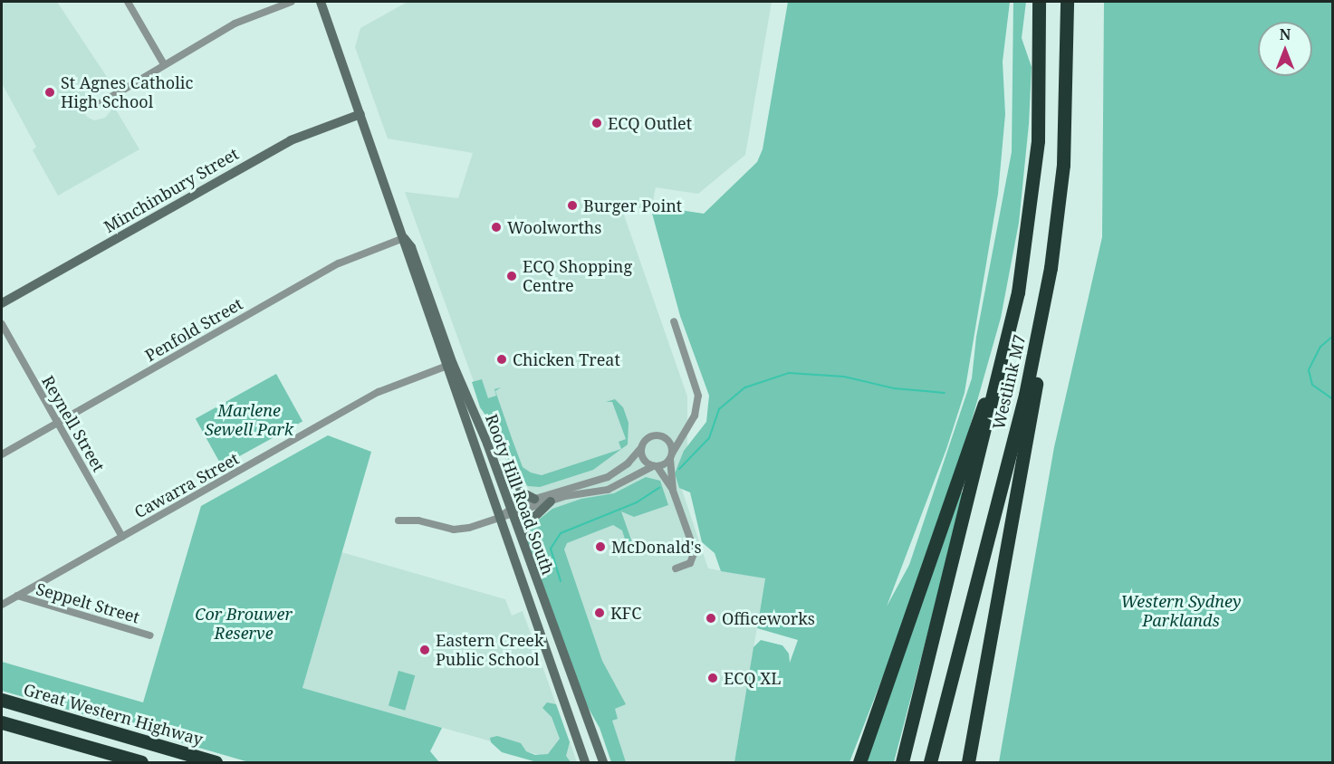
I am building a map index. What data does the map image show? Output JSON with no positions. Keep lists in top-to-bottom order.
{
  "streets": {
    "highway": ["Westlink M7", "Great Western Highway"],
    "main road": ["Minchinbury Street", "Rooty Hill Road South"],
    "street": [
      "Penfold Street",
      "Reynell Street",
      "Cawarra Street",
      "Seppelt Street"
    ]
  },
  "crossings": [
    ["Minchinbury Street", "Rooty Hill Road South"],
    ["Penfold Street", "Reynell Street"],
    ["Penfold Street", "Rooty Hill Road South"],
    ["Reynell Street", "Cawarra Street"],
    ["Cawarra Street", "Rooty Hill Road South"],
    ["Cawarra Street", "Seppelt Street"]
  ],
  "parks": ["Marlene Sewell Park", "Western Sydney Parklands", "Cor Brouwer Reserve"],
  "places": [
    "St Agnes Catholic High School",
    "ECQ Outlet",
    "Burger Point",
    "Woolworths",
    "ECQ Shopping Centre",
    "Chicken Treat",
    "McDonald's",
    "KFC",
    "Officeworks",
    "Eastern Creek Public School",
    "ECQ XL"
  ],
  "north": "top"
}
